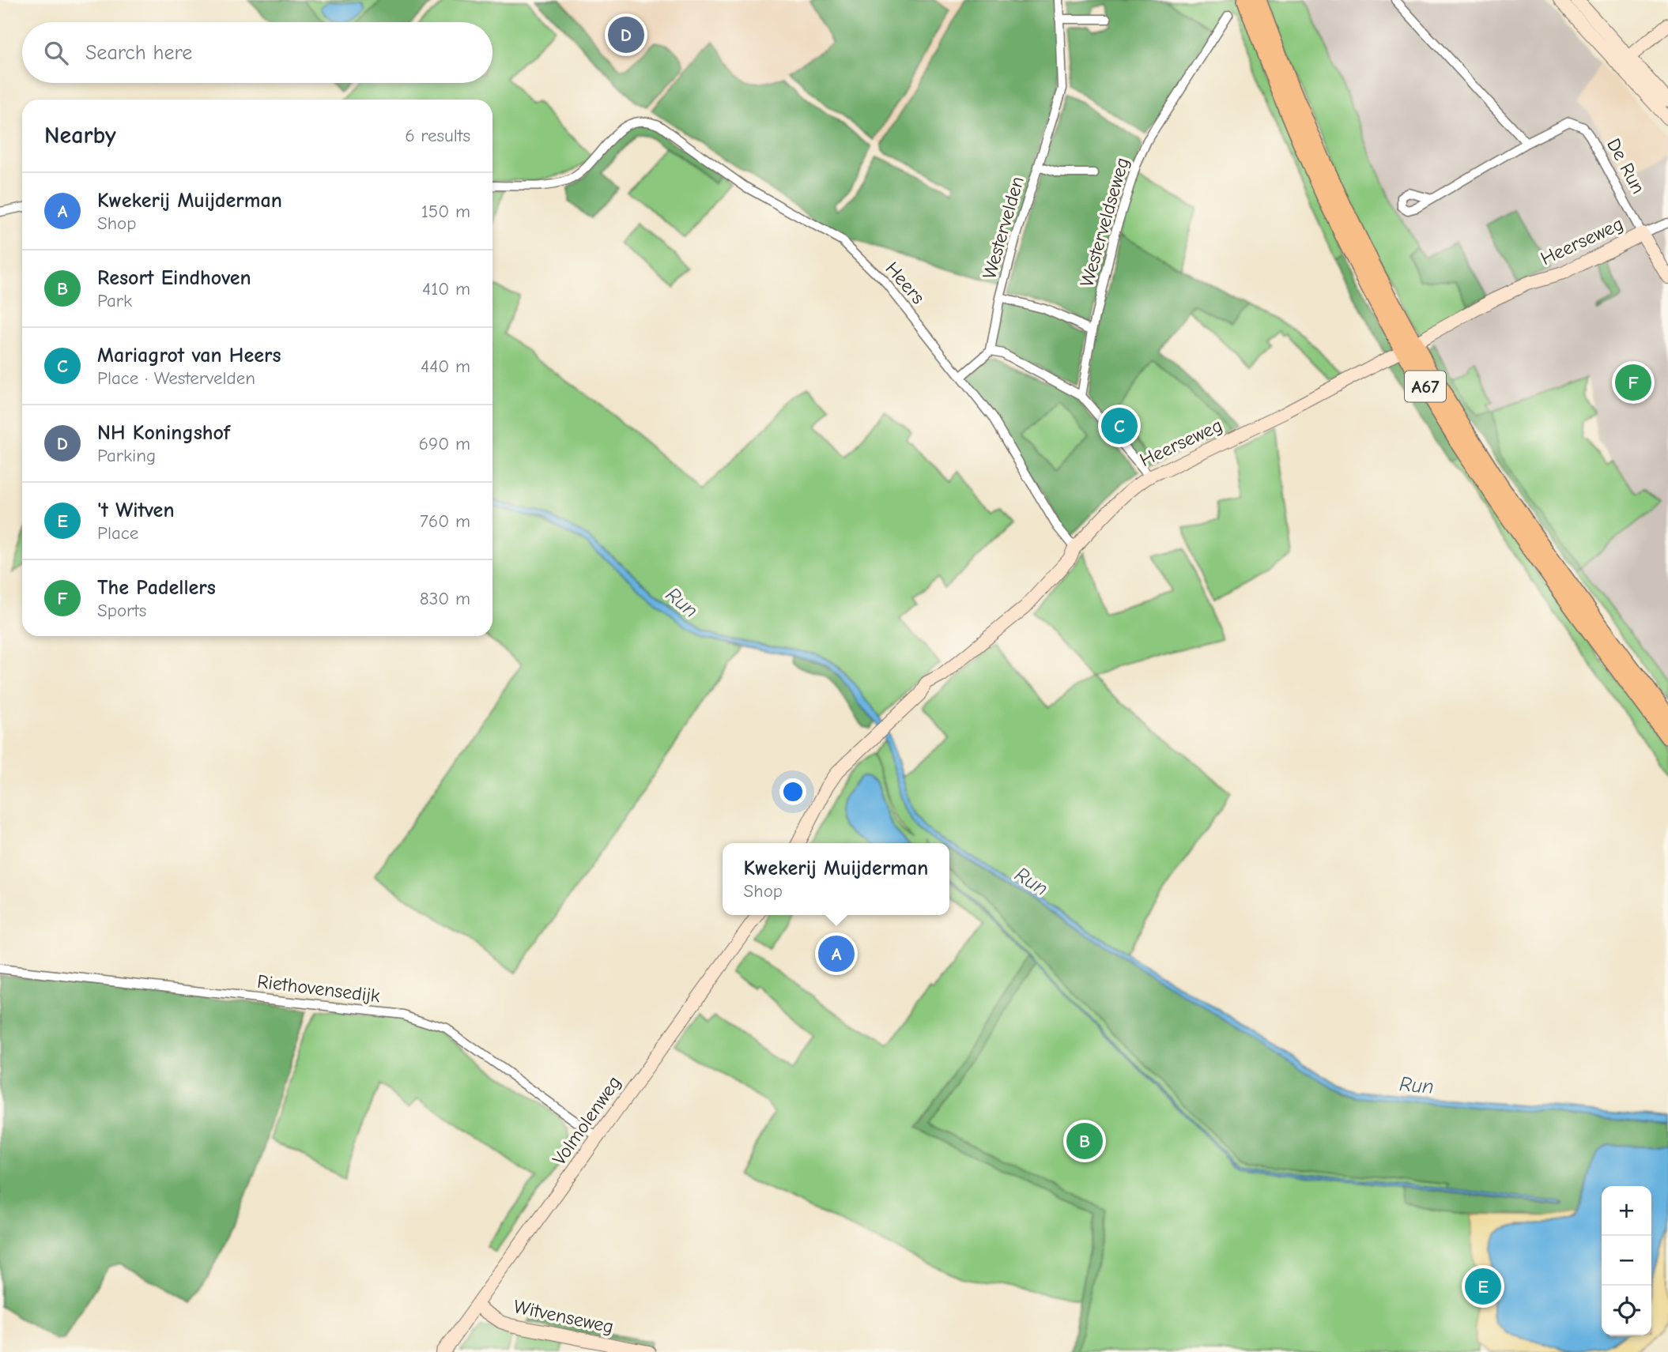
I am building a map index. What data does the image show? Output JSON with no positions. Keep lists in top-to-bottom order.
{
  "streets": {
    "highway": ["A67"],
    "street": [
      "De Run",
      "Westerveldseweg",
      "Westervelden",
      "Heerseweg",
      "Heers",
      "Riethovensedijk",
      "Volmolenweg",
      "Witvenseweg"
    ]
  },
  "crossings": [
    ["De Run", "Heerseweg"],
    ["Westerveldseweg", "Westervelden"],
    ["Heerseweg", "Heers"],
    ["Riethovensedijk", "Volmolenweg"],
    ["Volmolenweg", "Witvenseweg"]
  ],
  "water": ["Run"],
  "page": {
    "pins": [
      "D",
      "F",
      "C",
      "A",
      "B",
      "E"
    ],
    "search": "Search here",
    "heading": ["Nearby", "6 results"],
    "list": [
      {
        "mark": "A",
        "name": "Kwekerij Muijderman",
        "note": "Shop",
        "value": "150 m"
      },
      {
        "mark": "B",
        "name": "Resort Eindhoven",
        "note": "Park",
        "value": "410 m"
      },
      {
        "mark": "C",
        "name": "Mariagrot van Heers",
        "note": "Place · Westervelden",
        "value": "440 m"
      },
      {
        "mark": "D",
        "name": "NH Koningshof",
        "note": "Parking",
        "value": "690 m"
      },
      {
        "mark": "E",
        "name": "'t Witven",
        "note": "Place",
        "value": "760 m"
      },
      {
        "mark": "F",
        "name": "The Padellers",
        "note": "Sports",
        "value": "830 m"
      }
    ],
    "popup": ["Kwekerij Muijderman", "Shop"],
    "map_buttons": ["+", "−"]
  }
}
